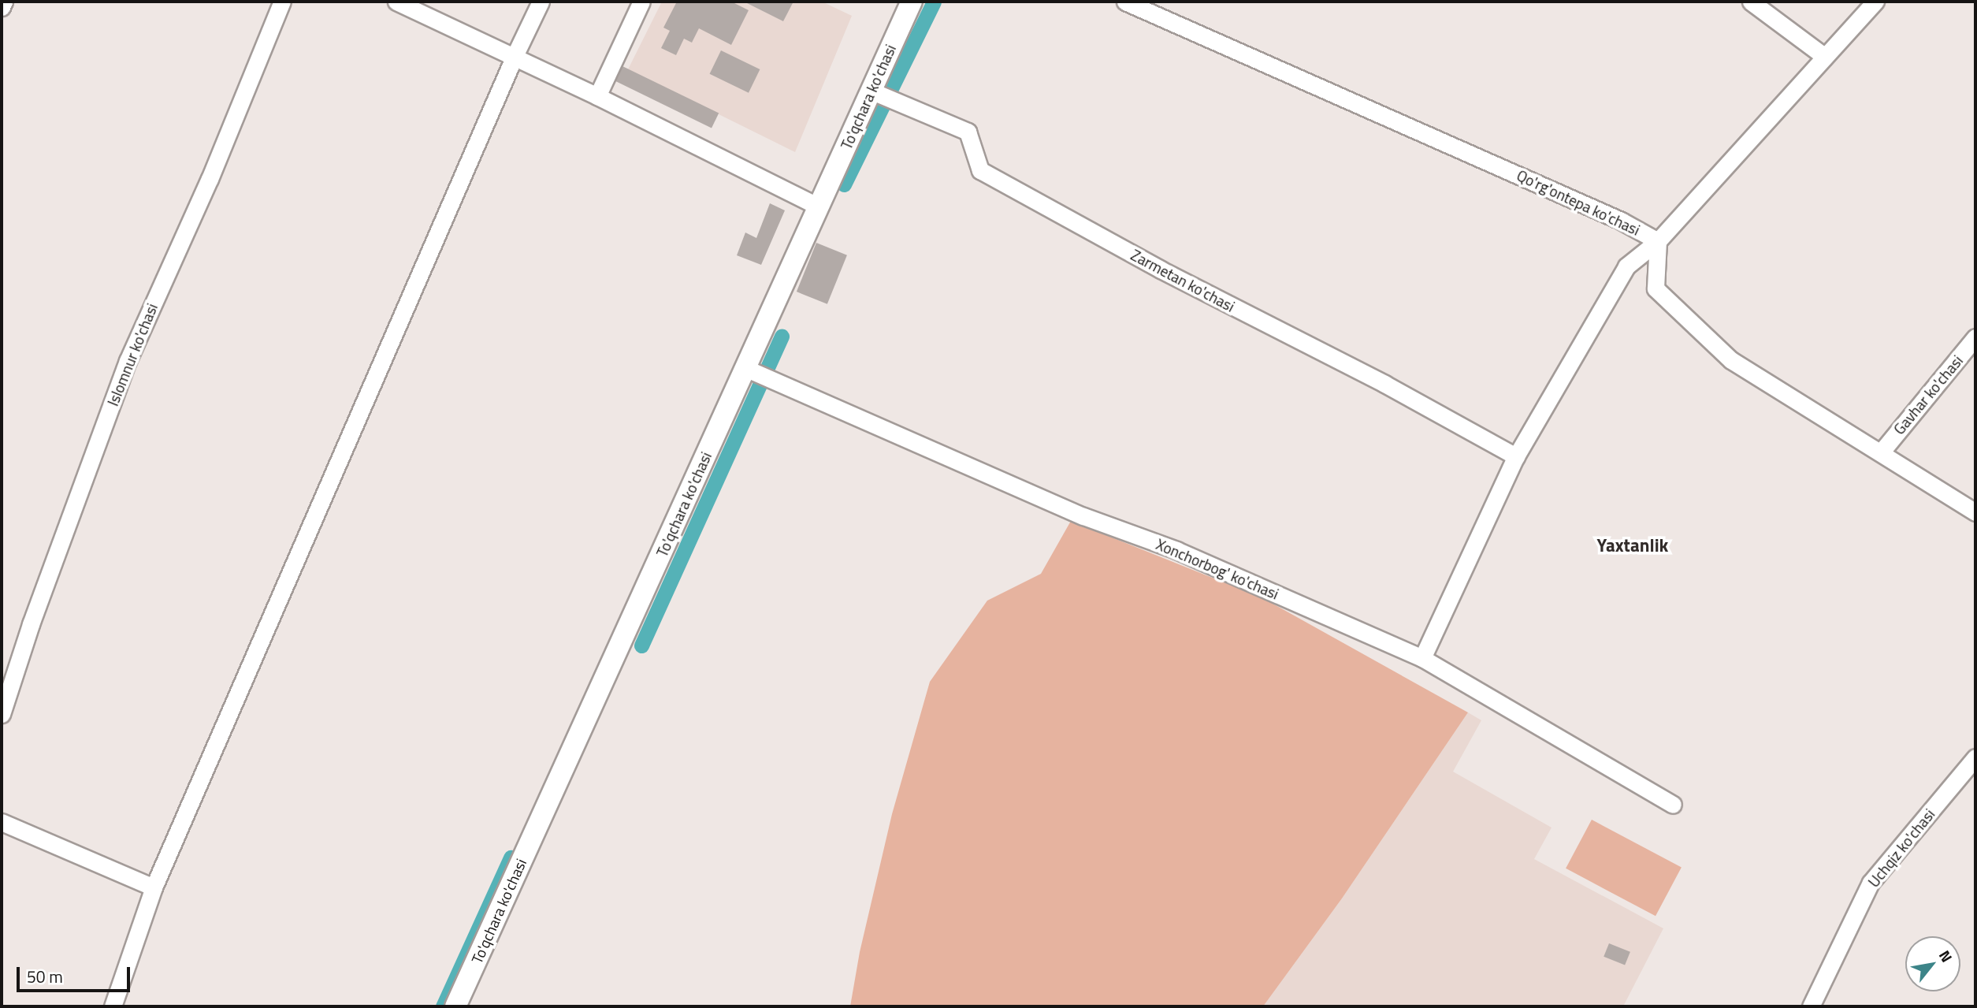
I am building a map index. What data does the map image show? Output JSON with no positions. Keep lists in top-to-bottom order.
{
  "streets": {
    "street": [
      "To'qchara ko'chasi",
      "Qo'rg'ontepa ko'chasi",
      "Zarmetan ko'chasi",
      "Islomnur ko'chasi",
      "Gavhar ko'chasi",
      "Xonchorbog' ko'chasi",
      "Uchqiz ko'chasi"
    ]
  },
  "crossings": [
    ["To'qchara ko'chasi", "Zarmetan ko'chasi"],
    ["To'qchara ko'chasi", "Xonchorbog' ko'chasi"],
    ["Qo'rg'ontepa ko'chasi", "Gavhar ko'chasi"]
  ],
  "districts": ["Yaxtanlik"],
  "scale_bar": "50 m",
  "north": "top right"
}
